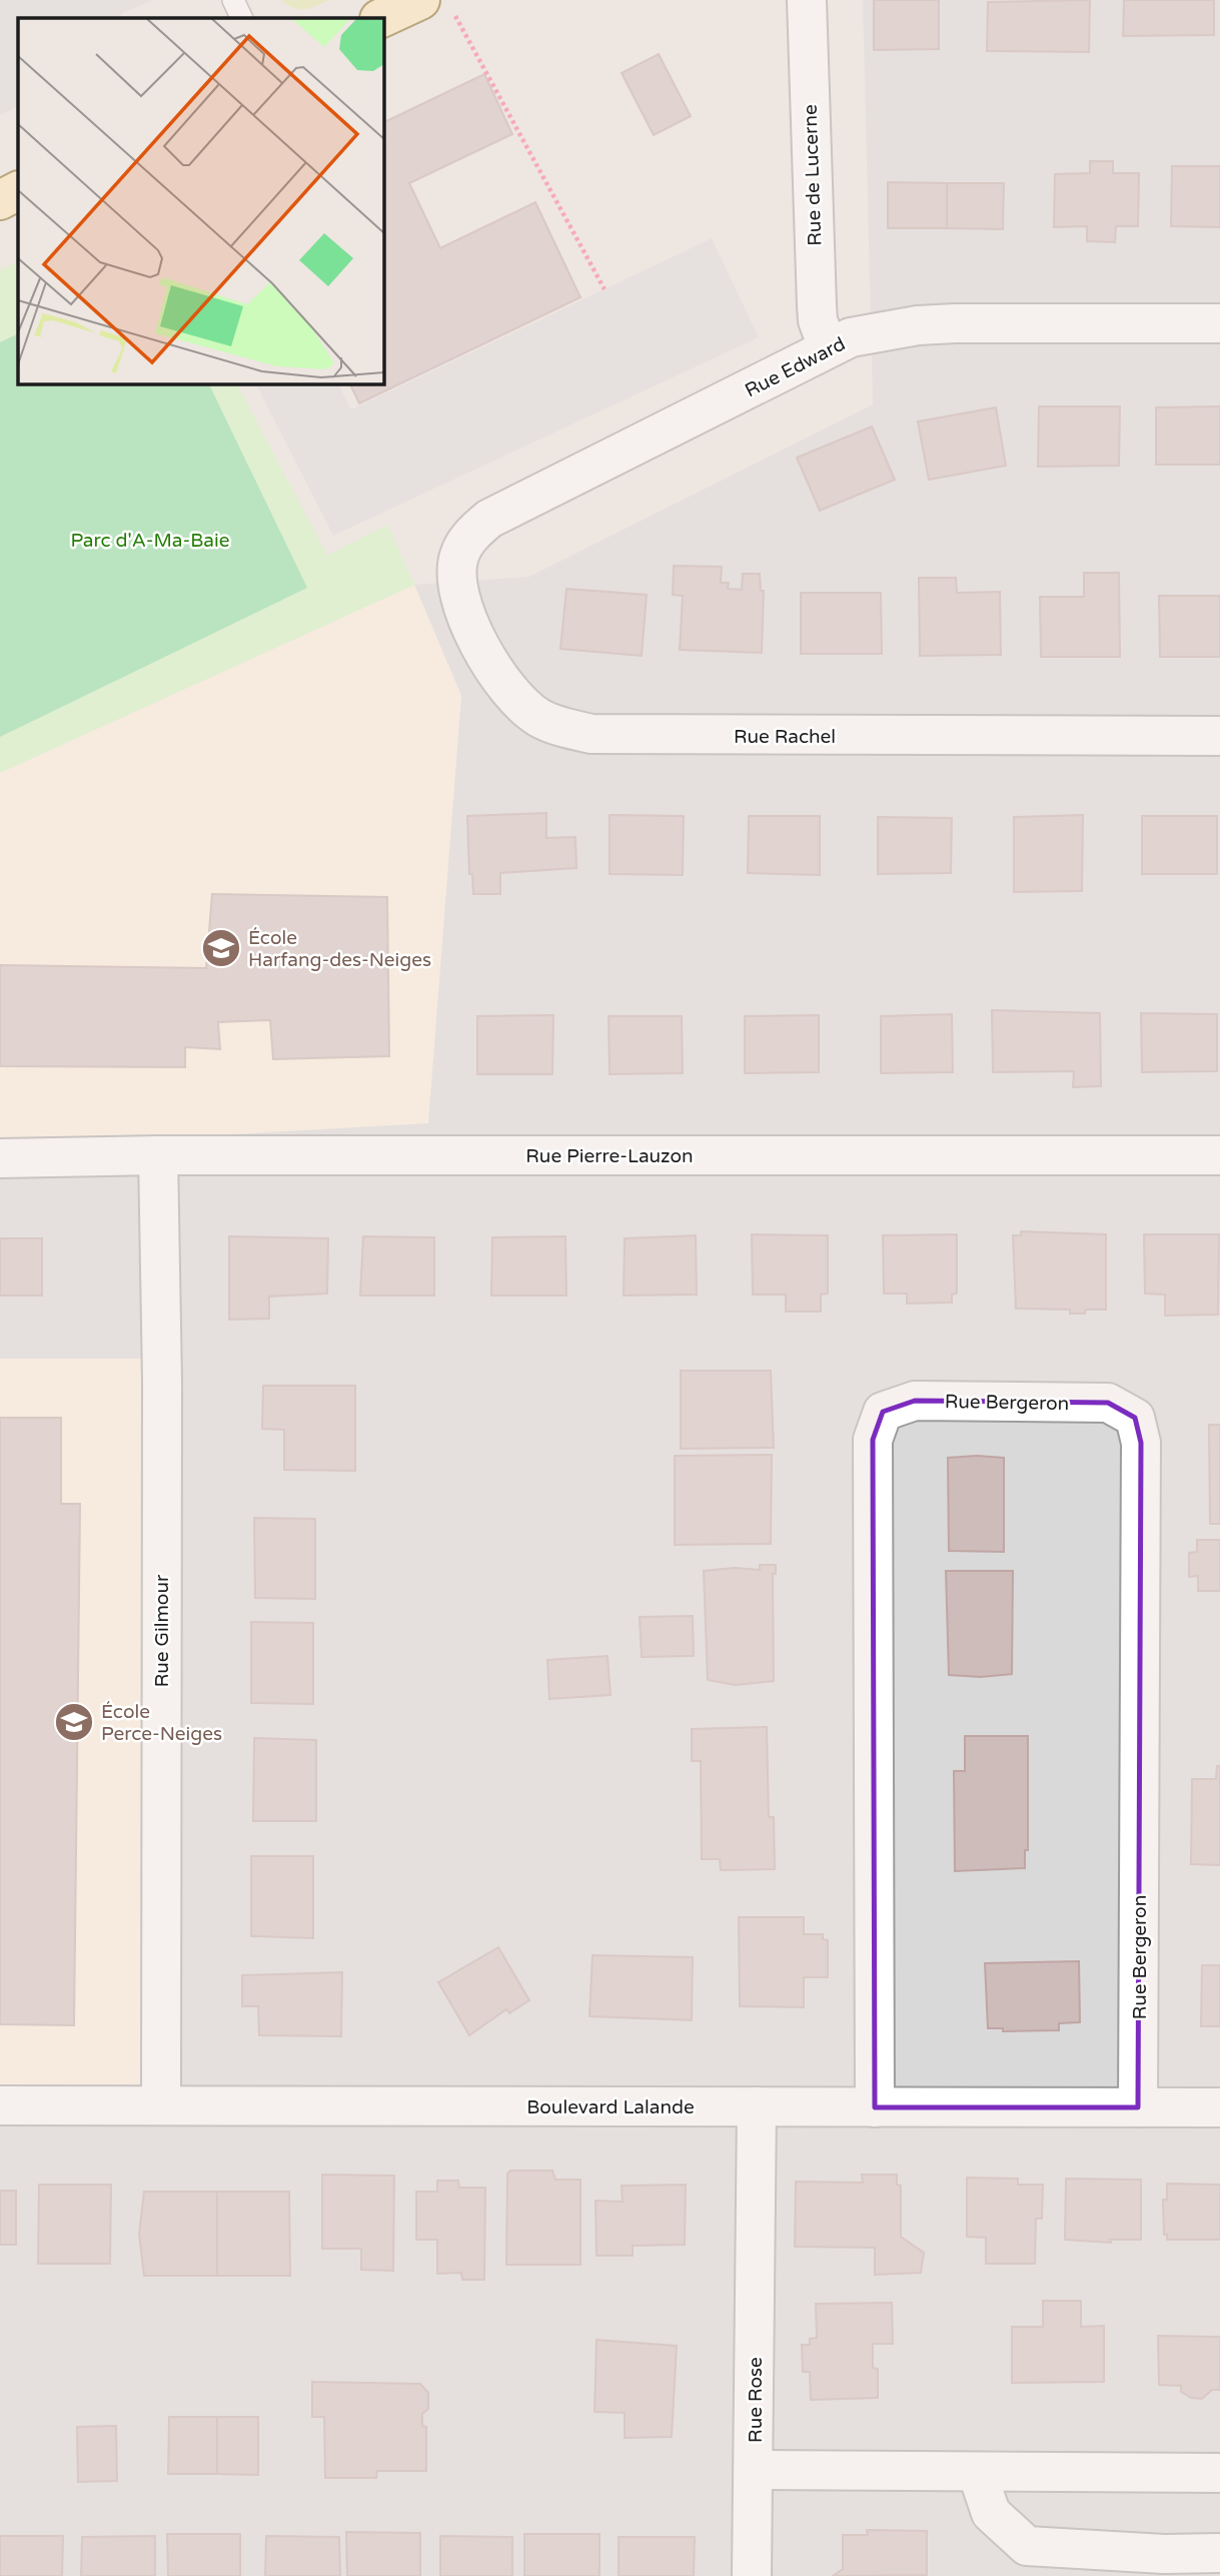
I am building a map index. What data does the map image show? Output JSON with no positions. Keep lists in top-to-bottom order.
{
  "streets": {
    "street": [
      "Rue de Lucerne",
      "Rue Edward",
      "Rue Rachel",
      "Rue Pierre-Lauzon",
      "Rue Bergeron",
      "Rue Gilmour",
      "Boulevard Lalande",
      "Rue Rose"
    ]
  },
  "crossings": [
    ["Rue de Lucerne", "Rue Edward"],
    ["Rue Edward", "Rue Rachel"],
    ["Rue Pierre-Lauzon", "Rue Gilmour"],
    ["Rue Bergeron", "Boulevard Lalande"],
    ["Rue Gilmour", "Boulevard Lalande"],
    ["Boulevard Lalande", "Rue Rose"]
  ],
  "parks": ["Parc d'A-Ma-Baie"],
  "places": {
    "school or university": ["École Harfang-des-Neiges", "École Perce-Neiges"]
  }
}
